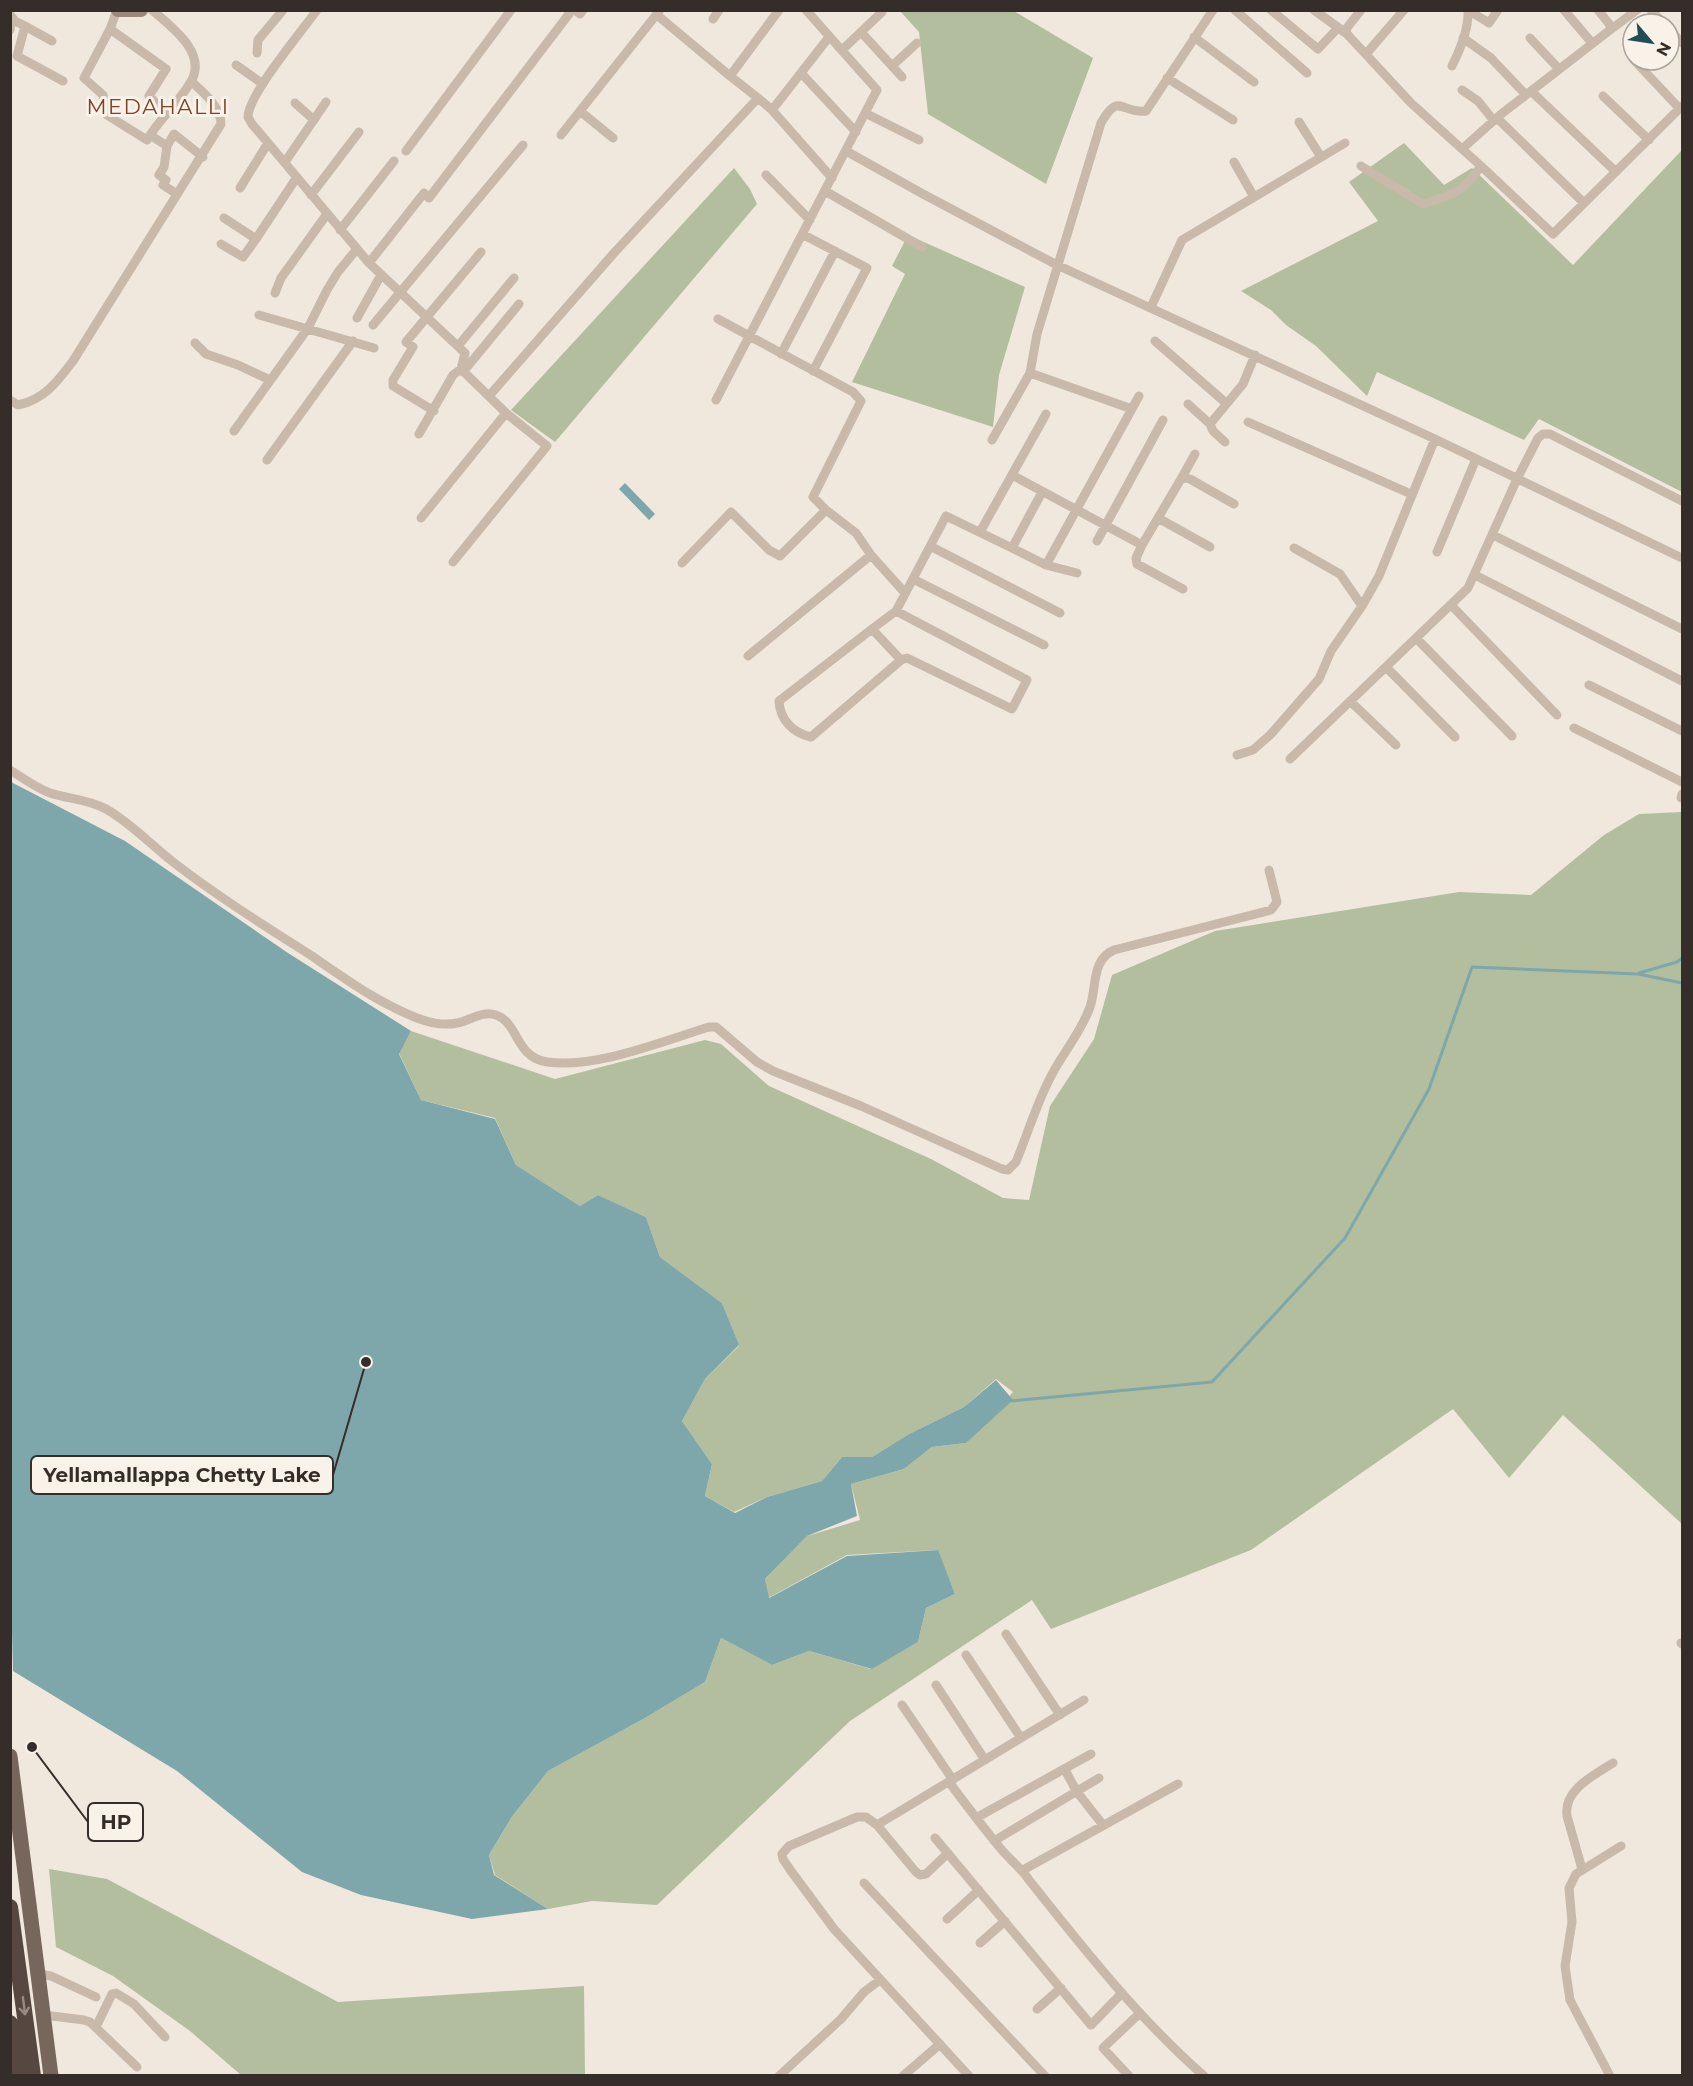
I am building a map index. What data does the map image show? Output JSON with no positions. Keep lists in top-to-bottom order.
{
  "districts": ["MEDAHALLI"],
  "places": ["Yellamallappa Chetty Lake", "HP"],
  "north": "bottom right"
}
